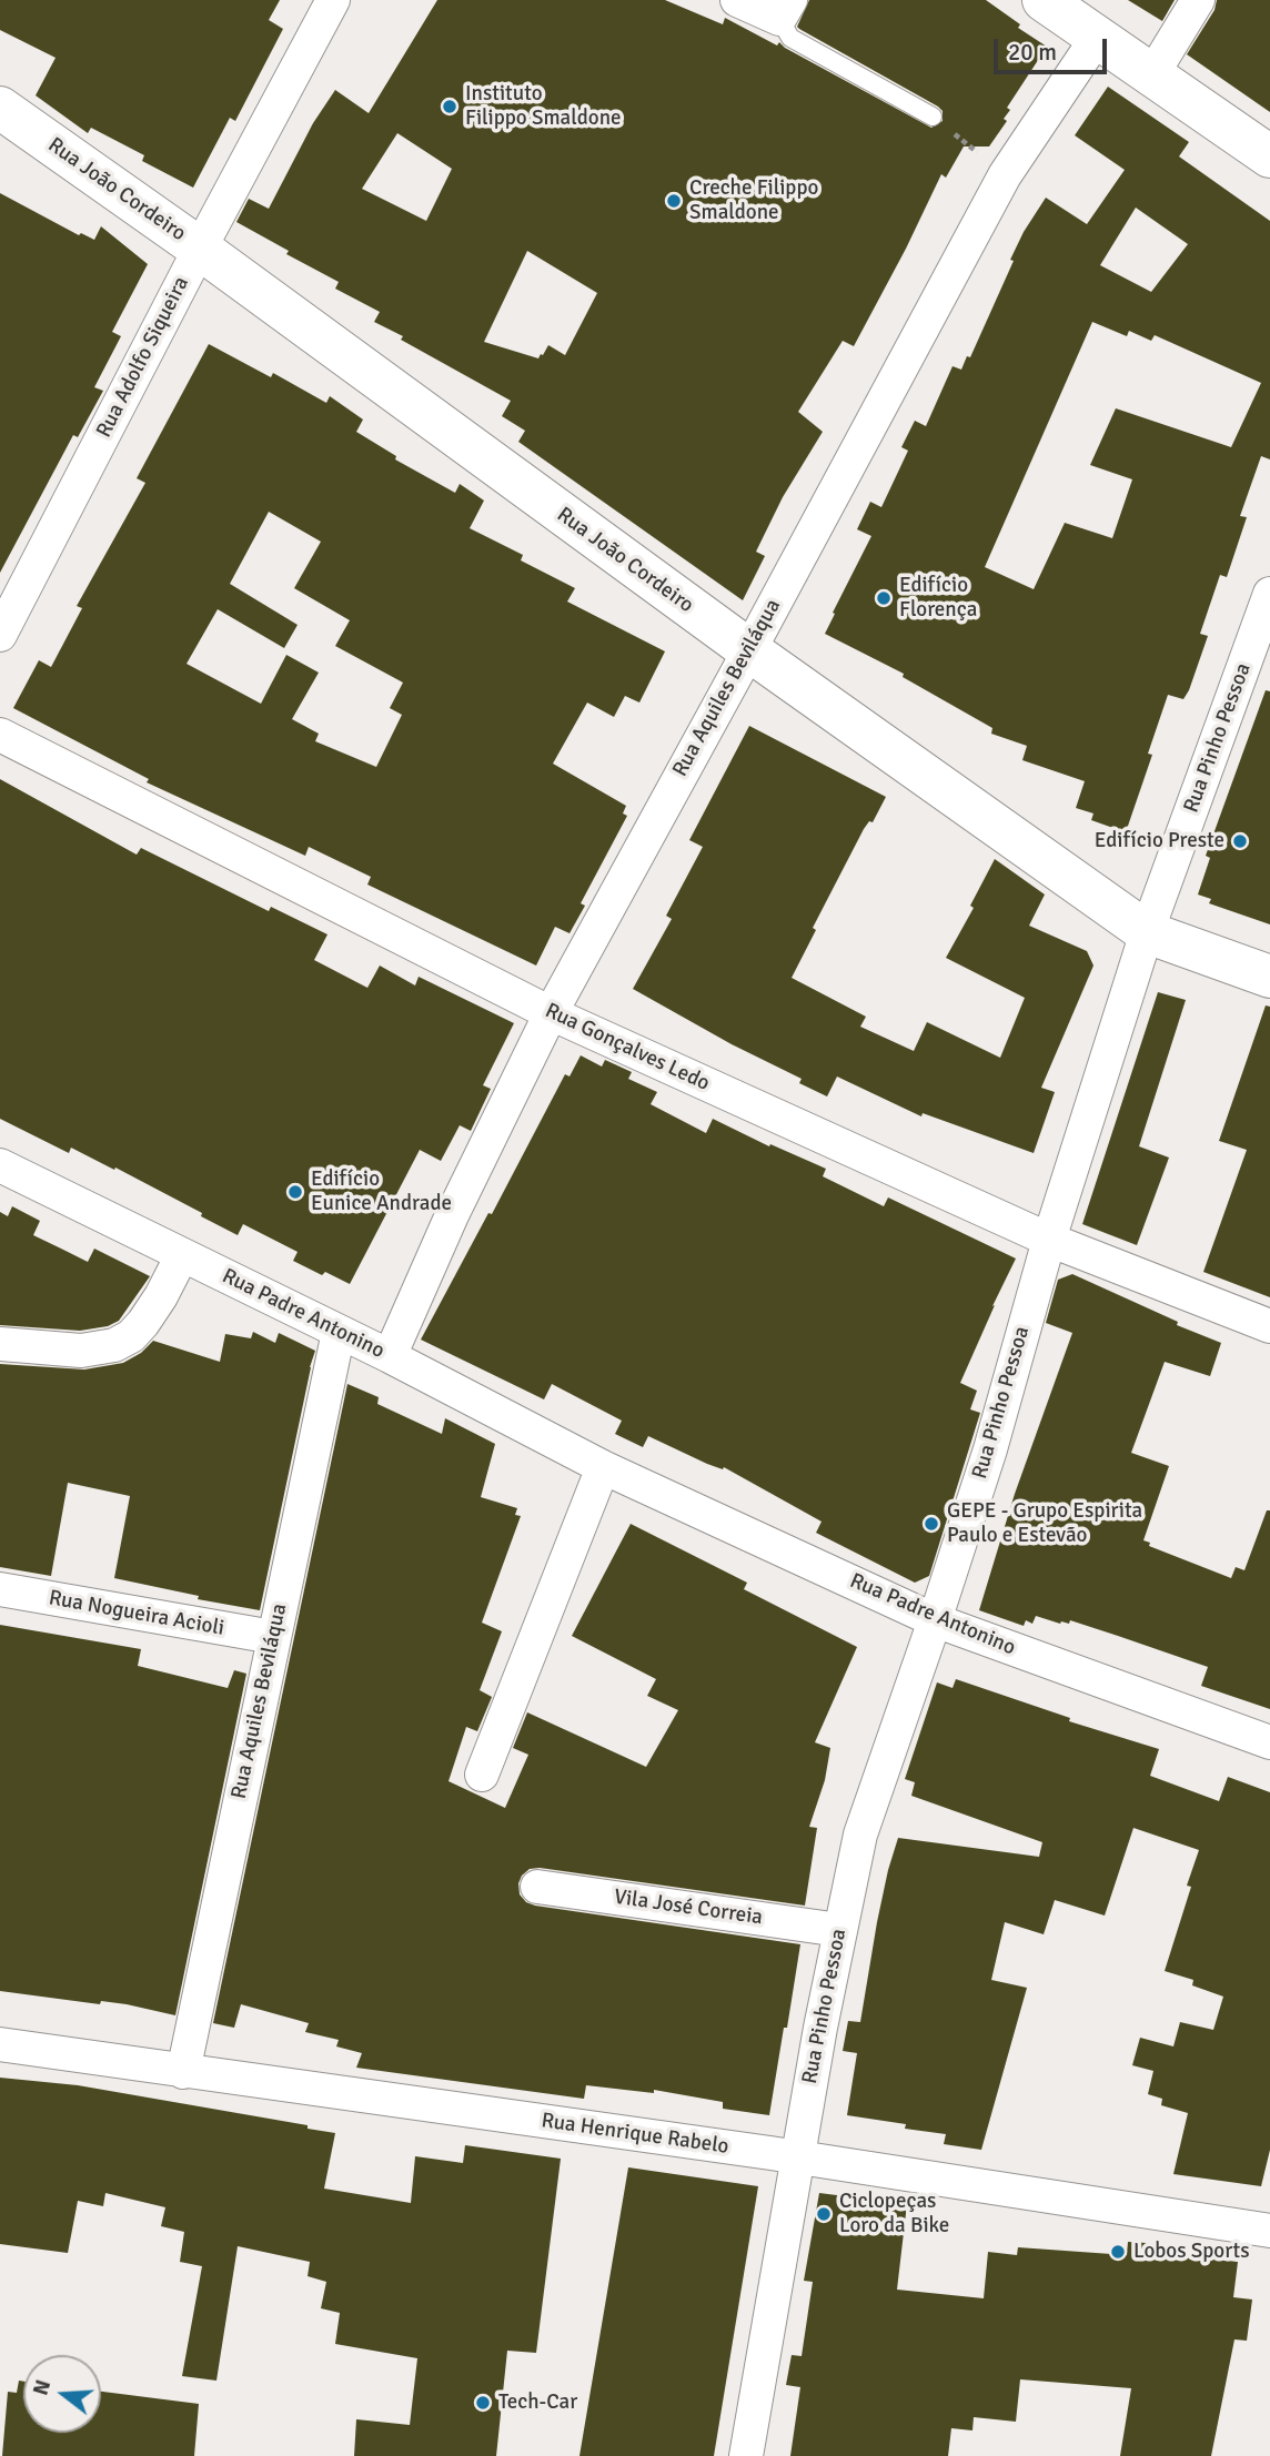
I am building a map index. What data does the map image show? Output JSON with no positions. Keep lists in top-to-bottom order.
{
  "streets": {
    "street": [
      "Rua João Cordeiro",
      "Rua Adolfo Siqueira",
      "Rua Aquiles Beviláqua",
      "Rua Pinho Pessoa",
      "Rua Gonçalves Ledo",
      "Rua Padre Antonino",
      "Rua Nogueira Acioli",
      "Vila José Correia",
      "Rua Henrique Rabelo"
    ]
  },
  "crossings": [
    ["Rua João Cordeiro", "Rua Adolfo Siqueira"],
    ["Rua João Cordeiro", "Rua Aquiles Beviláqua"],
    ["Rua João Cordeiro", "Rua Pinho Pessoa"],
    ["Rua Aquiles Beviláqua", "Rua Gonçalves Ledo"],
    ["Rua Aquiles Beviláqua", "Rua Padre Antonino"],
    ["Rua Aquiles Beviláqua", "Rua Nogueira Acioli"],
    ["Rua Aquiles Beviláqua", "Rua Henrique Rabelo"],
    ["Rua Pinho Pessoa", "Rua Gonçalves Ledo"],
    ["Rua Pinho Pessoa", "Rua Padre Antonino"],
    ["Rua Pinho Pessoa", "Vila José Correia"],
    ["Rua Pinho Pessoa", "Rua Henrique Rabelo"]
  ],
  "places": [
    "Instituto Filippo Smaldone",
    "Creche Filippo Smaldone",
    "Edifício Florença",
    "Edifício Preste",
    "Edifício Eunice Andrade",
    "GEPE - Grupo Espirita Paulo e Estevão",
    "Ciclopeças Loro da Bike",
    "Lobos Sports",
    "Tech-Car"
  ],
  "scale_bar": "20 m",
  "north": "left"
}
